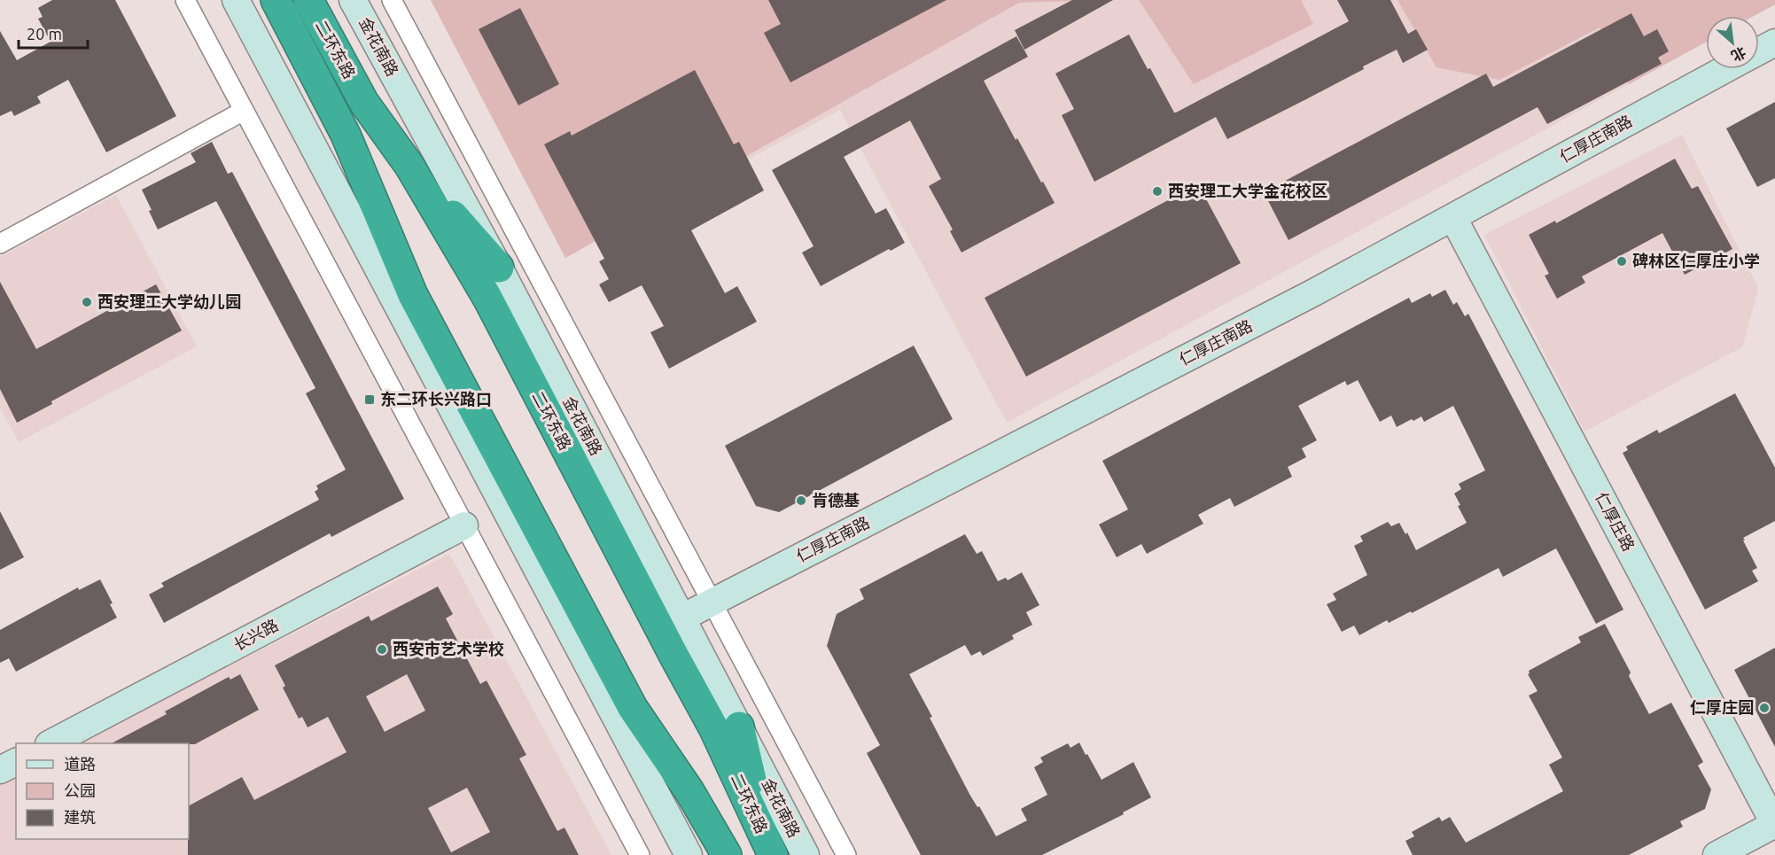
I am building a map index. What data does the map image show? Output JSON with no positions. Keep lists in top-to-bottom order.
{
  "streets": {
    "highway": ["二环东路"],
    "street": [
      "金花南路",
      "仁厚庄南路",
      "仁厚庄路",
      "长兴路"
    ]
  },
  "crossings": [
    ["金花南路", "仁厚庄南路"],
    ["仁厚庄南路", "仁厚庄路"]
  ],
  "places": {
    "other": [
      "西安理工大学金花校区",
      "碑林区仁厚庄小学",
      "西安理工大学幼儿园",
      "肯德基",
      "西安市艺术学校",
      "仁厚庄园"
    ],
    "transit": ["东二环长兴路口"]
  },
  "legend": ["道路", "公园", "建筑"],
  "scale_bar": "20 m",
  "north": "bottom right"
}
